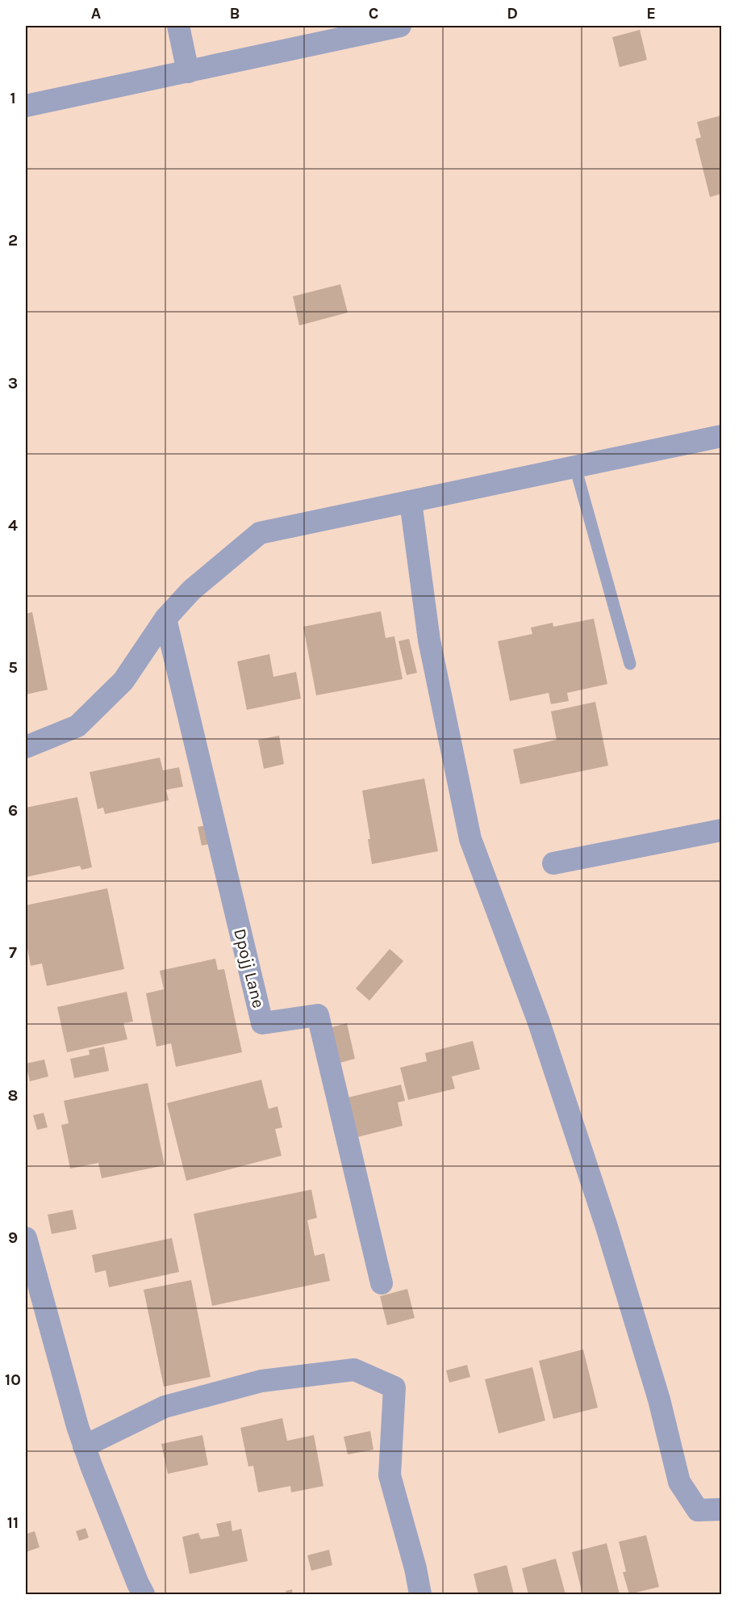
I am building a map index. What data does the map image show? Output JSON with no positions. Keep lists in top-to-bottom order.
{
  "streets": {
    "street": ["Dpojj Lane"]
  },
  "grid": {
    "columns": [
      "A",
      "B",
      "C",
      "D",
      "E"
    ],
    "rows": [
      "1",
      "2",
      "3",
      "4",
      "5",
      "6",
      "7",
      "8",
      "9",
      "10",
      "11"
    ]
  }
}
